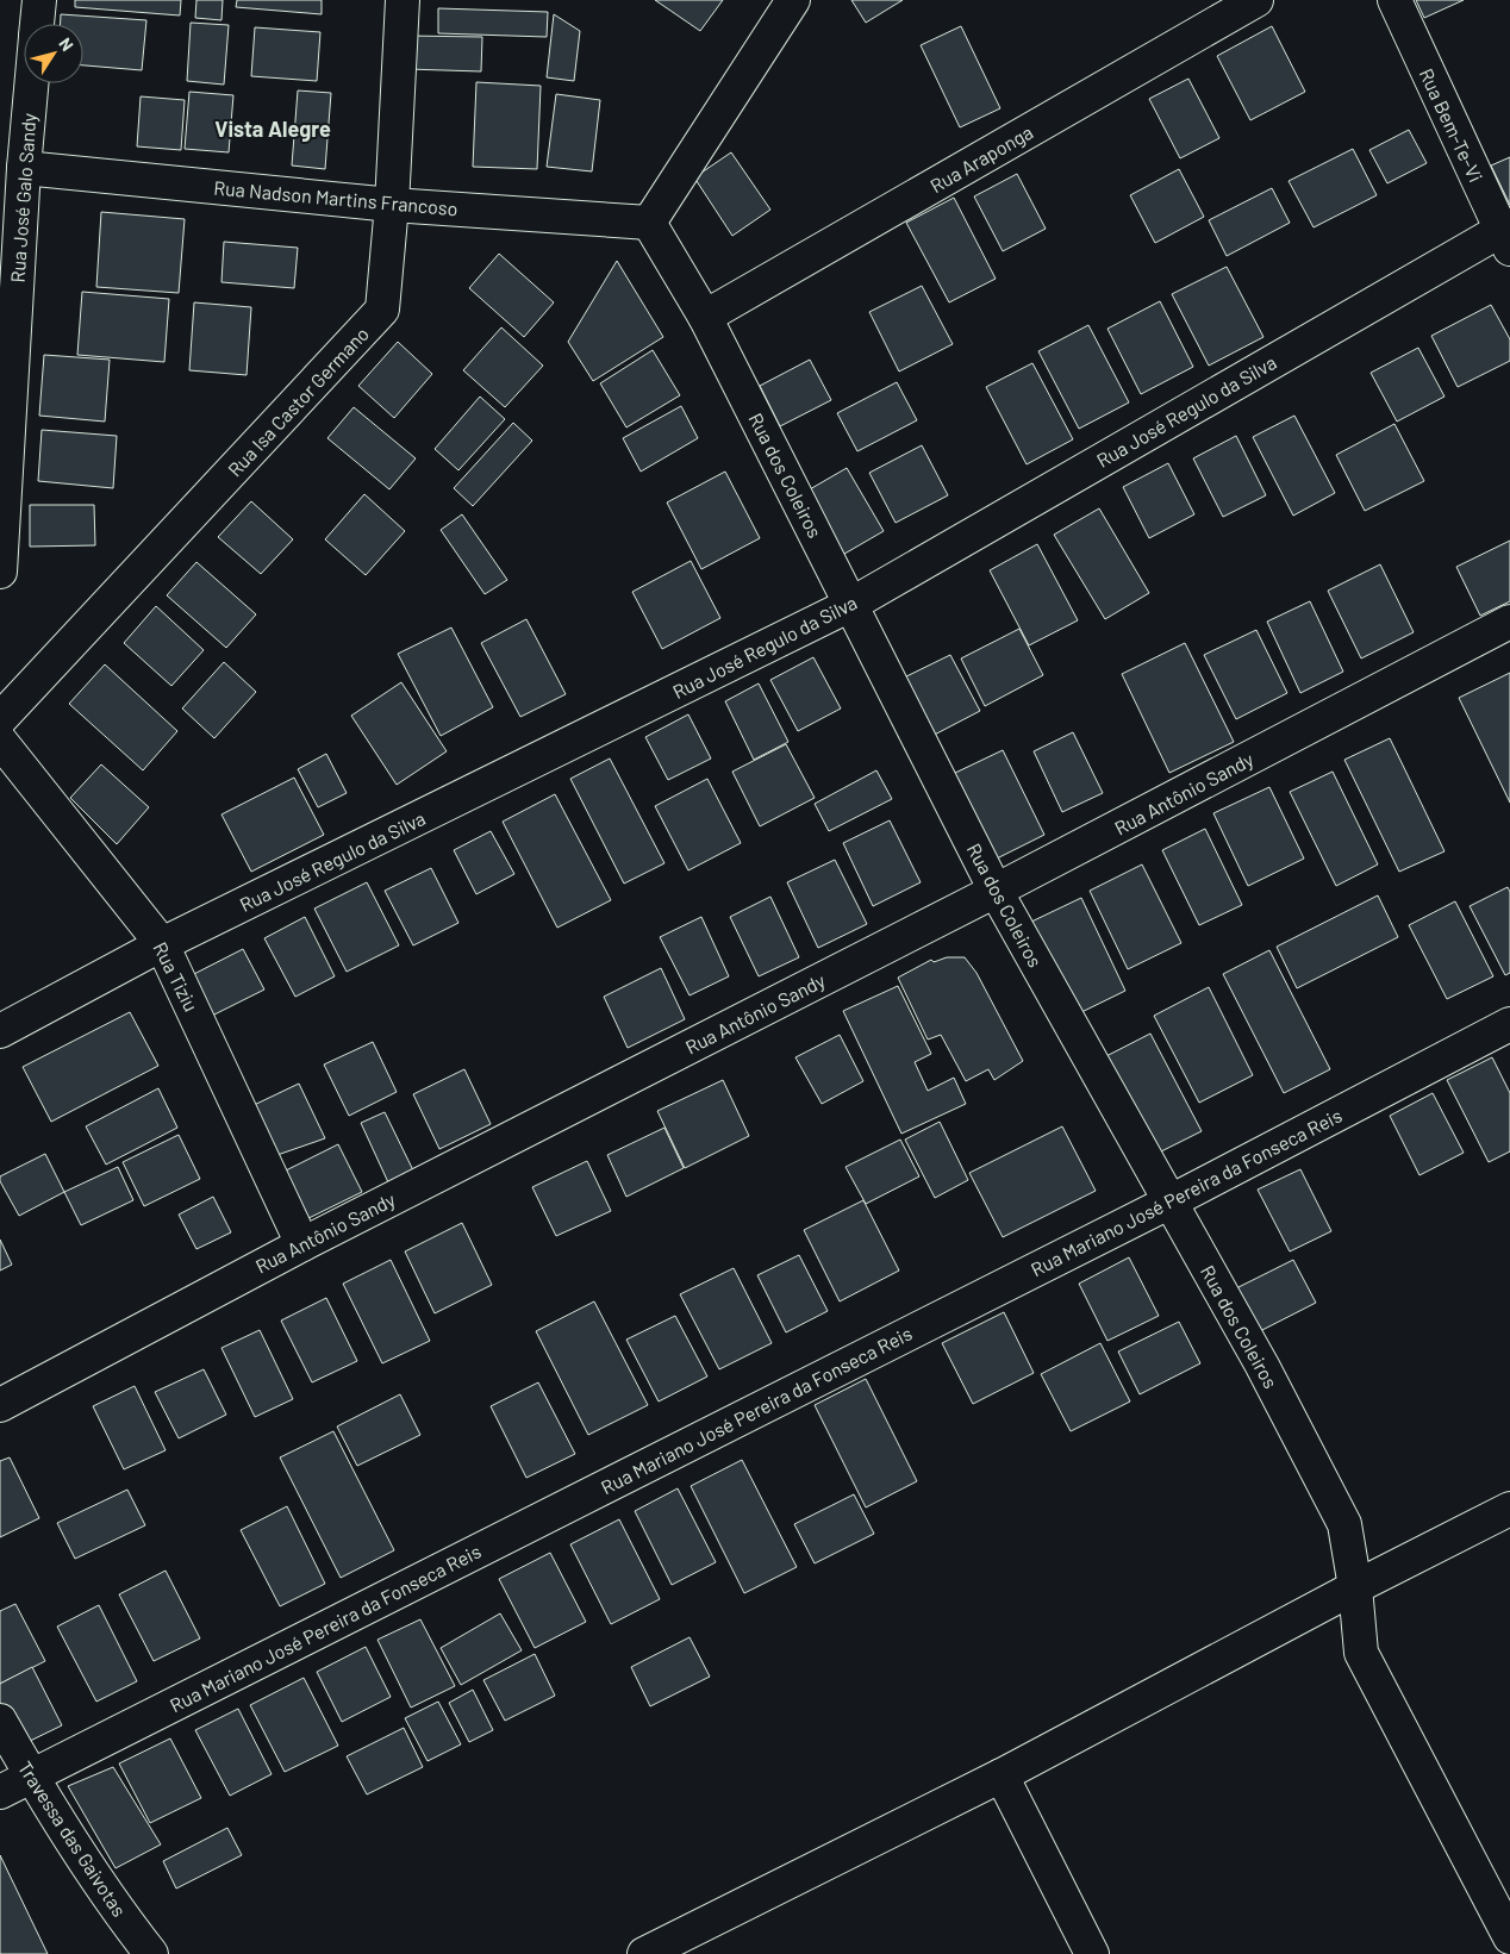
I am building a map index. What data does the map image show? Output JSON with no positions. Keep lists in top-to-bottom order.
{
  "streets": {
    "street": [
      "Rua Bem-Te-Vi",
      "Rua Araponga",
      "Rua José Galo Sandy",
      "Rua Nadson Martins Francoso",
      "Rua Isa Castor Germano",
      "Rua José Regulo da Silva",
      "Rua dos Coleiros",
      "Rua Antônio Sandy",
      "Rua Tiziu",
      "Rua Mariano José Pereira da Fonseca Reis",
      "Travessa das Gaivotas"
    ]
  },
  "crossings": [
    ["Rua Bem-Te-Vi", "Rua José Regulo da Silva"],
    ["Rua Araponga", "Rua dos Coleiros"],
    ["Rua José Galo Sandy", "Rua Nadson Martins Francoso"],
    ["Rua Nadson Martins Francoso", "Rua Isa Castor Germano"],
    ["Rua Nadson Martins Francoso", "Rua dos Coleiros"],
    ["Rua José Regulo da Silva", "Rua dos Coleiros"],
    ["Rua José Regulo da Silva", "Rua Tiziu"],
    ["Rua dos Coleiros", "Rua Antônio Sandy"],
    ["Rua dos Coleiros", "Rua Mariano José Pereira da Fonseca Reis"],
    ["Rua Antônio Sandy", "Rua Tiziu"],
    ["Rua Mariano José Pereira da Fonseca Reis", "Travessa das Gaivotas"]
  ],
  "districts": ["Vista Alegre"],
  "north": "top right"
}
